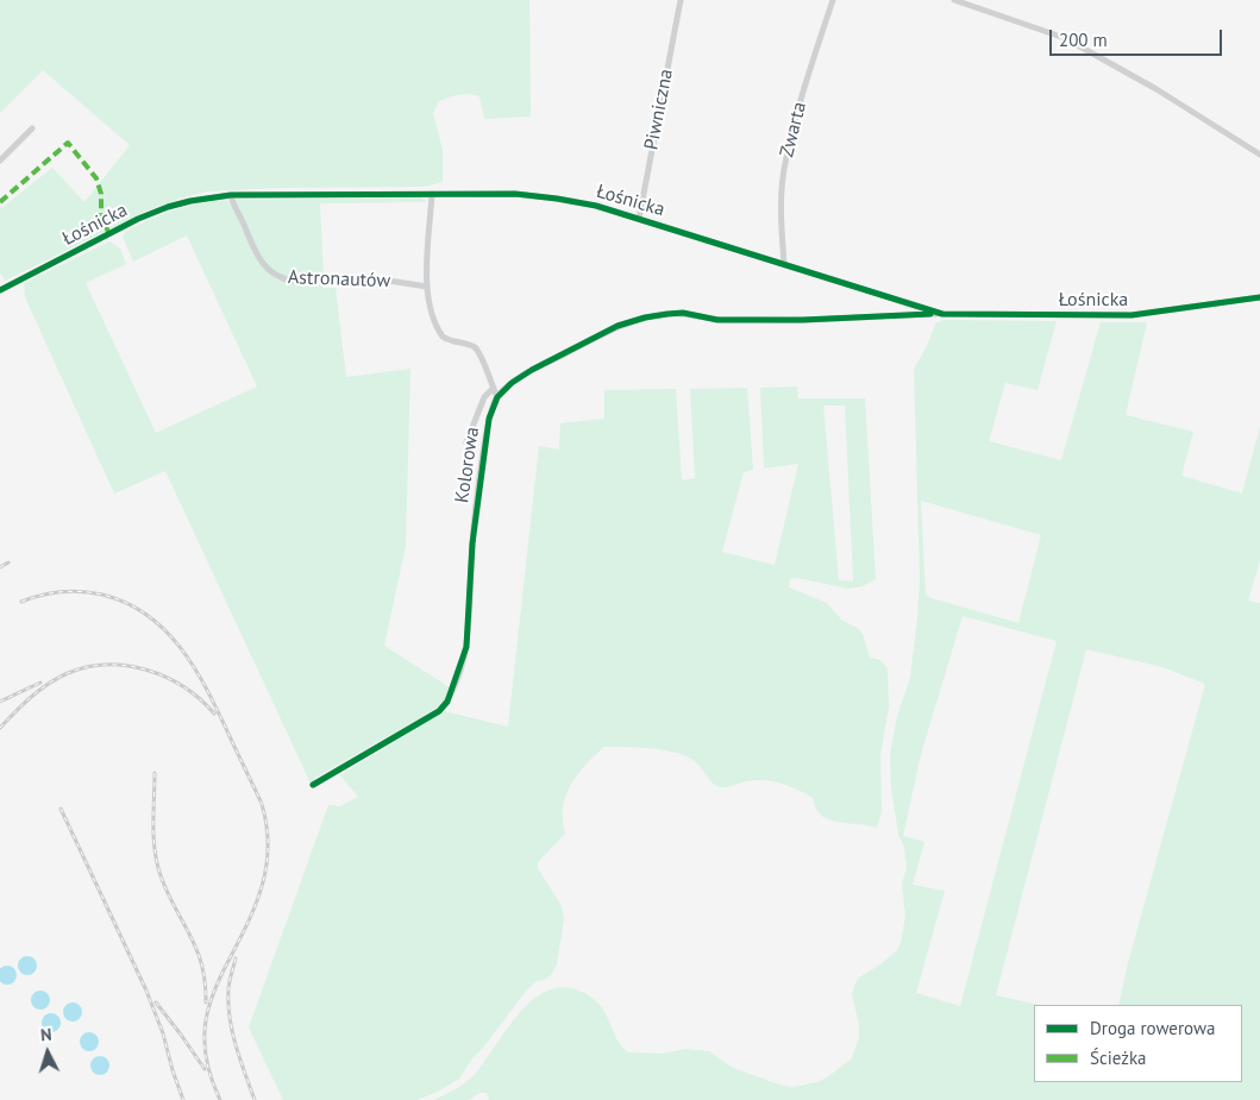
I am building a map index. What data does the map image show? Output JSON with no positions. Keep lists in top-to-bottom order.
{
  "streets": {
    "street": [
      "Piwniczna",
      "Zwarta",
      "Łośnicka",
      "Astronautów",
      "Kolorowa"
    ]
  },
  "crossings": [
    ["Piwniczna", "Łośnicka"],
    ["Zwarta", "Łośnicka"],
    ["Łośnicka", "Astronautów"]
  ],
  "legend": ["Droga rowerowa", "Ścieżka"],
  "scale_bar": "200 m",
  "north": "top"
}
